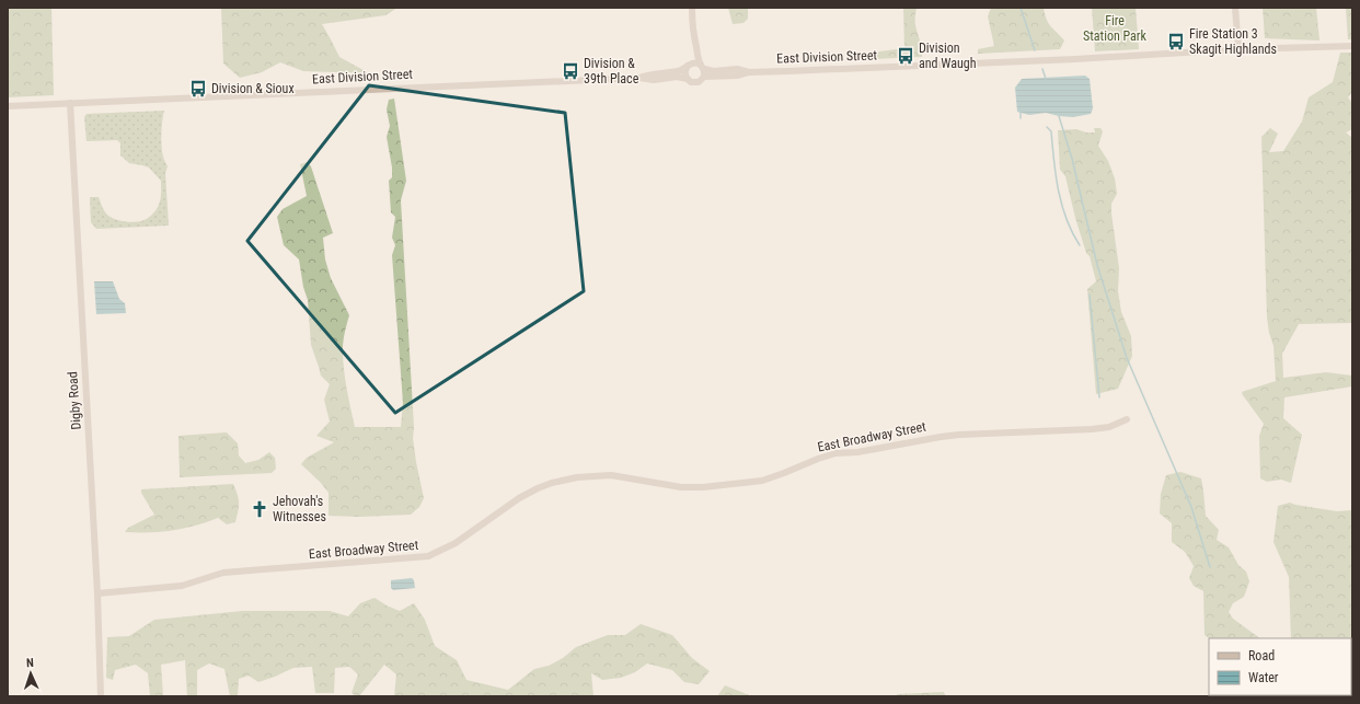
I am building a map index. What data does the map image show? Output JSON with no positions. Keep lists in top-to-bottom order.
{
  "streets": {
    "street": ["East Division Street", "Digby Road", "East Broadway Street"]
  },
  "crossings": [
    ["East Division Street", "Digby Road"],
    ["Digby Road", "East Broadway Street"]
  ],
  "parks": ["Fire Station Park"],
  "places": {
    "bus stop": [
      "Fire Station 3 Skagit Highlands",
      "Division and Waugh",
      "Division & 39th Place",
      "Division & Sioux"
    ],
    "church": ["Jehovah's Witnesses"]
  },
  "legend": ["Road", "Water"],
  "north": "top"
}
